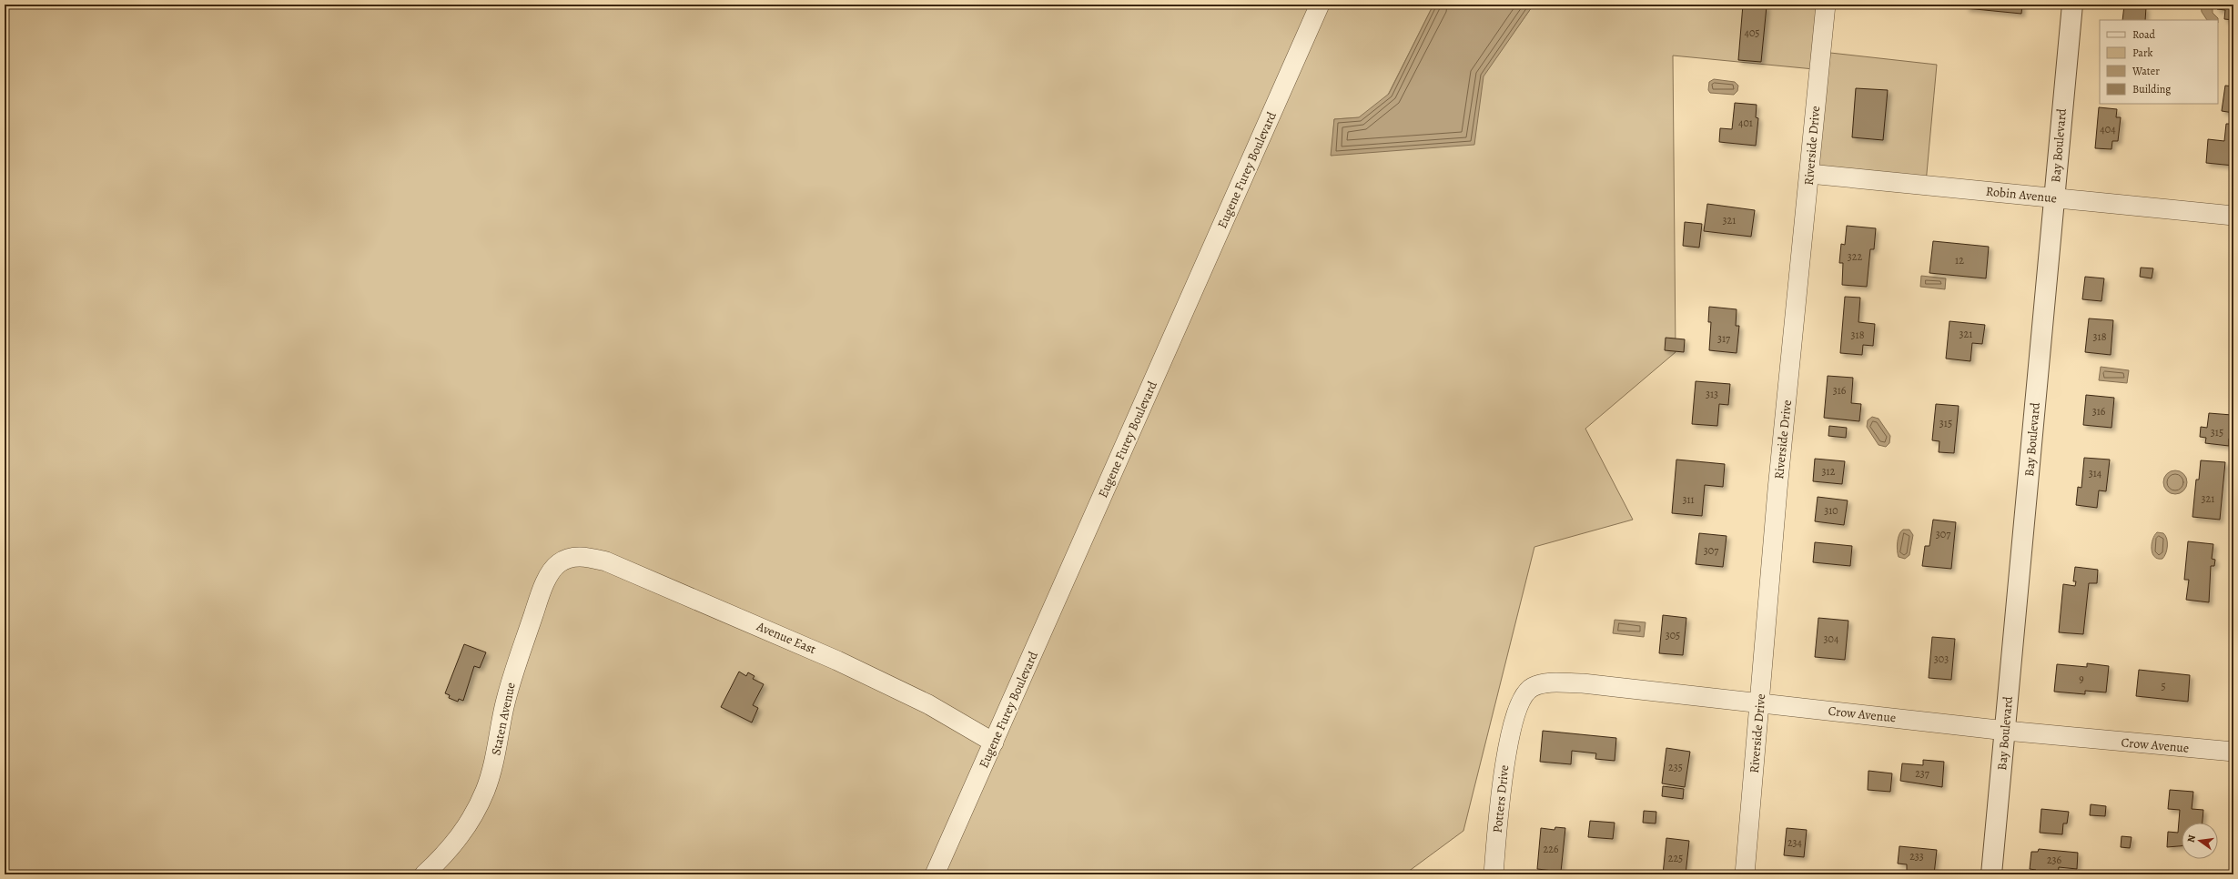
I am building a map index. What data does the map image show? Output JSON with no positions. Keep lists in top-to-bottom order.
{
  "streets": {
    "street": [
      "Riverside Drive",
      "Bay Boulevard",
      "Eugene Furey Boulevard",
      "Robin Avenue",
      "Avenue East",
      "Crow Avenue",
      "Staten Avenue",
      "Potters Drive"
    ]
  },
  "crossings": [
    ["Riverside Drive", "Robin Avenue"],
    ["Riverside Drive", "Crow Avenue"],
    ["Bay Boulevard", "Robin Avenue"],
    ["Bay Boulevard", "Crow Avenue"],
    ["Eugene Furey Boulevard", "Avenue East"],
    ["Avenue East", "Staten Avenue"],
    ["Crow Avenue", "Potters Drive"]
  ],
  "house_numbers": [
    "405",
    "401",
    "404",
    "321",
    "322",
    "12",
    "321",
    "318",
    "318",
    "317",
    "316",
    "313",
    "316",
    "315",
    "315",
    "312",
    "314",
    "321",
    "311",
    "310",
    "307",
    "307",
    "305",
    "304",
    "303",
    "9",
    "5",
    "235",
    "237",
    "234",
    "226",
    "233",
    "225",
    "236"
  ],
  "legend": [
    "Road",
    "Park",
    "Water",
    "Building"
  ],
  "north": "left"
}
